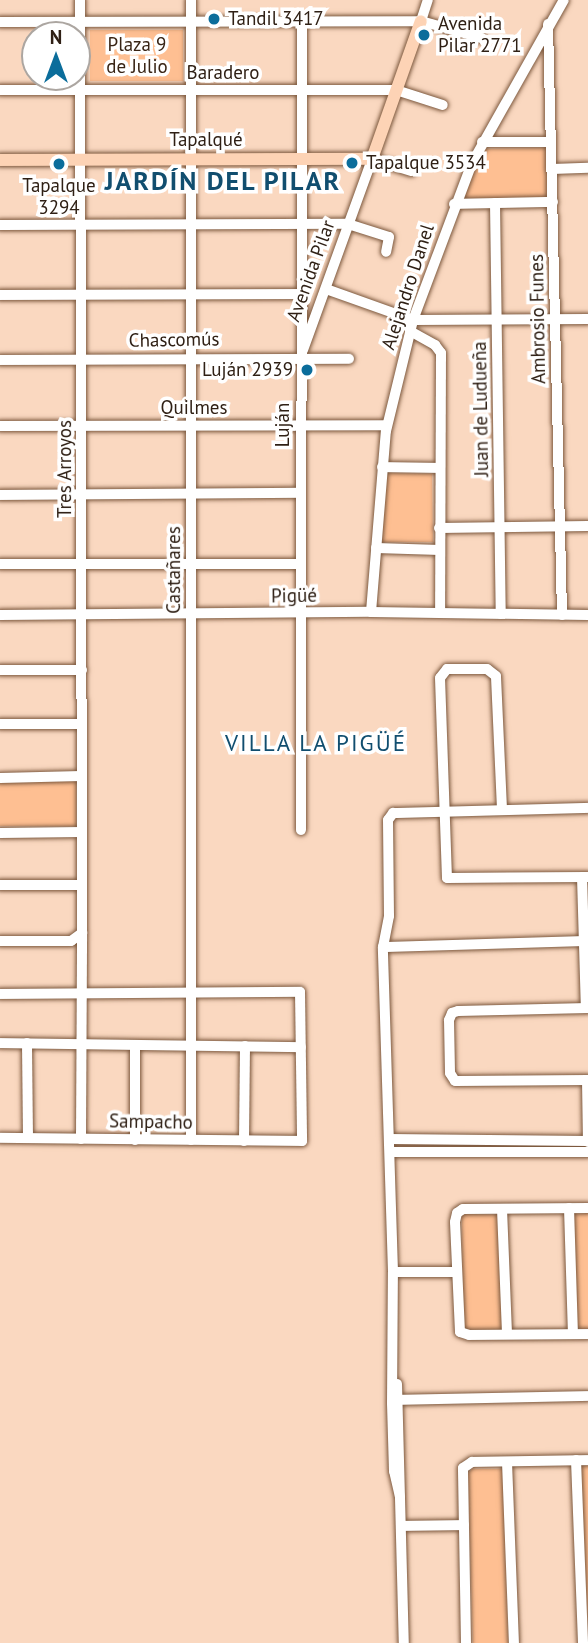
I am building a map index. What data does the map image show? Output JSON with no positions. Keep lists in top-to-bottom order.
{
  "streets": {
    "main road": ["Tapalqué", "Avenida Pilar"],
    "street": [
      "Baradero",
      "Alejandro Danel",
      "Ambrosio Funes",
      "Chascomús",
      "Quilmes",
      "Juan de Ludueña",
      "Luján",
      "Tres Arroyos",
      "Castañares",
      "Pigüé",
      "Sampacho"
    ]
  },
  "crossings": [
    ["Baradero", "Avenida Pilar"],
    ["Baradero", "Luján"],
    ["Baradero", "Castañares"],
    ["Tapalqué", "Avenida Pilar"],
    ["Tapalqué", "Luján"],
    ["Tapalqué", "Tres Arroyos"],
    ["Tapalqué", "Castañares"],
    ["Avenida Pilar", "Chascomús"],
    ["Avenida Pilar", "Luján"],
    ["Alejandro Danel", "Ambrosio Funes"],
    ["Alejandro Danel", "Quilmes"],
    ["Alejandro Danel", "Pigüé"],
    ["Ambrosio Funes", "Pigüé"],
    ["Chascomús", "Luján"],
    ["Chascomús", "Tres Arroyos"],
    ["Chascomús", "Castañares"],
    ["Quilmes", "Luján"],
    ["Quilmes", "Tres Arroyos"],
    ["Quilmes", "Castañares"],
    ["Juan de Ludueña", "Pigüé"],
    ["Luján", "Pigüé"],
    ["Tres Arroyos", "Pigüé"],
    ["Tres Arroyos", "Sampacho"],
    ["Castañares", "Pigüé"],
    ["Castañares", "Sampacho"]
  ],
  "districts": ["JARDÍN DEL PILAR", "VILLA LA PIGÜÉ"],
  "parks": ["Plaza 9 de Julio"],
  "places": [
    "Tandil 3417",
    "Avenida Pilar 2771",
    "Tapalque 3534",
    "Tapalque 3294",
    "Luján 2939"
  ],
  "north": "top"
}
